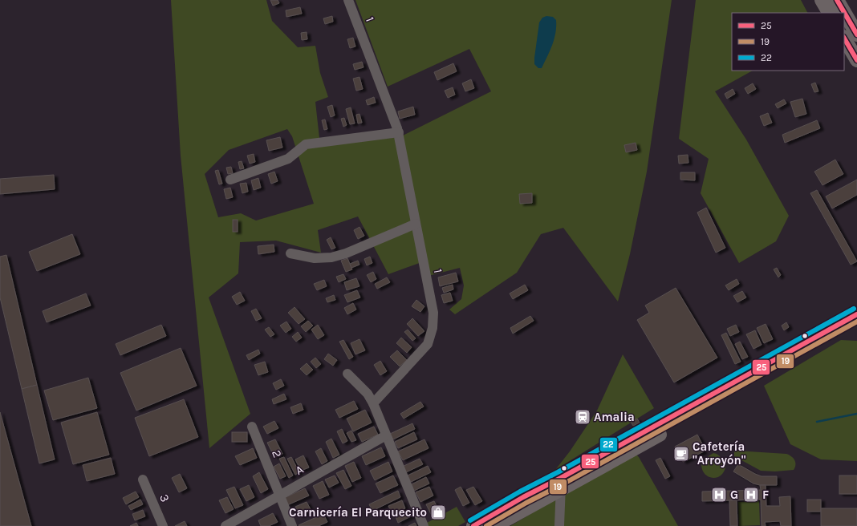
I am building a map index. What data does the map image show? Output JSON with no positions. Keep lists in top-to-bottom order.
{
  "streets": {
    "street": [
      "1",
      "2",
      "A",
      "3"
    ]
  },
  "crossings": [
    ["2", "A"]
  ],
  "places": {
    "station": ["Amalia"],
    "cafe": ["Cafetería \"Arroyón\""],
    "hospital": ["G", "F"],
    "shop": ["Carnicería El Parquecito"]
  },
  "lines": ["transit line 25", "transit line 22", "transit line 19"],
  "legend": ["25", "19", "22"]
}
